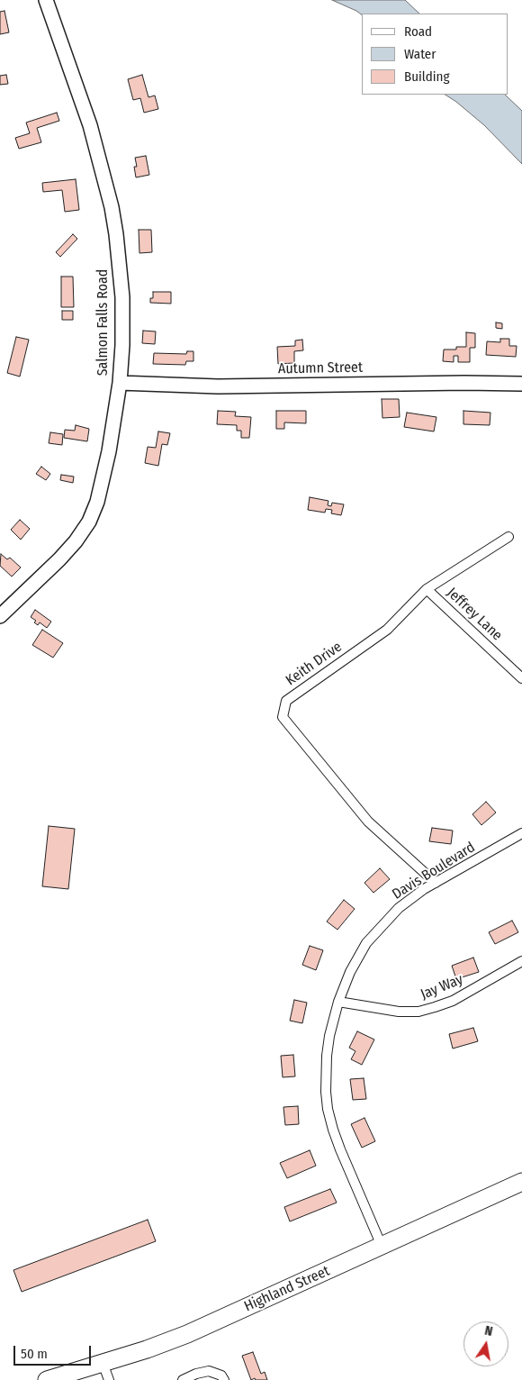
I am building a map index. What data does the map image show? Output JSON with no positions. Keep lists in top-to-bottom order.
{
  "streets": {
    "highway": ["Highland Street"],
    "street": [
      "Salmon Falls Road",
      "Autumn Street",
      "Jeffrey Lane",
      "Keith Drive",
      "Davis Boulevard",
      "Jay Way"
    ]
  },
  "crossings": [
    ["Salmon Falls Road", "Autumn Street"],
    ["Jeffrey Lane", "Keith Drive"],
    ["Keith Drive", "Davis Boulevard"],
    ["Davis Boulevard", "Jay Way"],
    ["Davis Boulevard", "Highland Street"]
  ],
  "legend": ["Road", "Water", "Building"],
  "scale_bar": "50 m",
  "north": "top"
}
